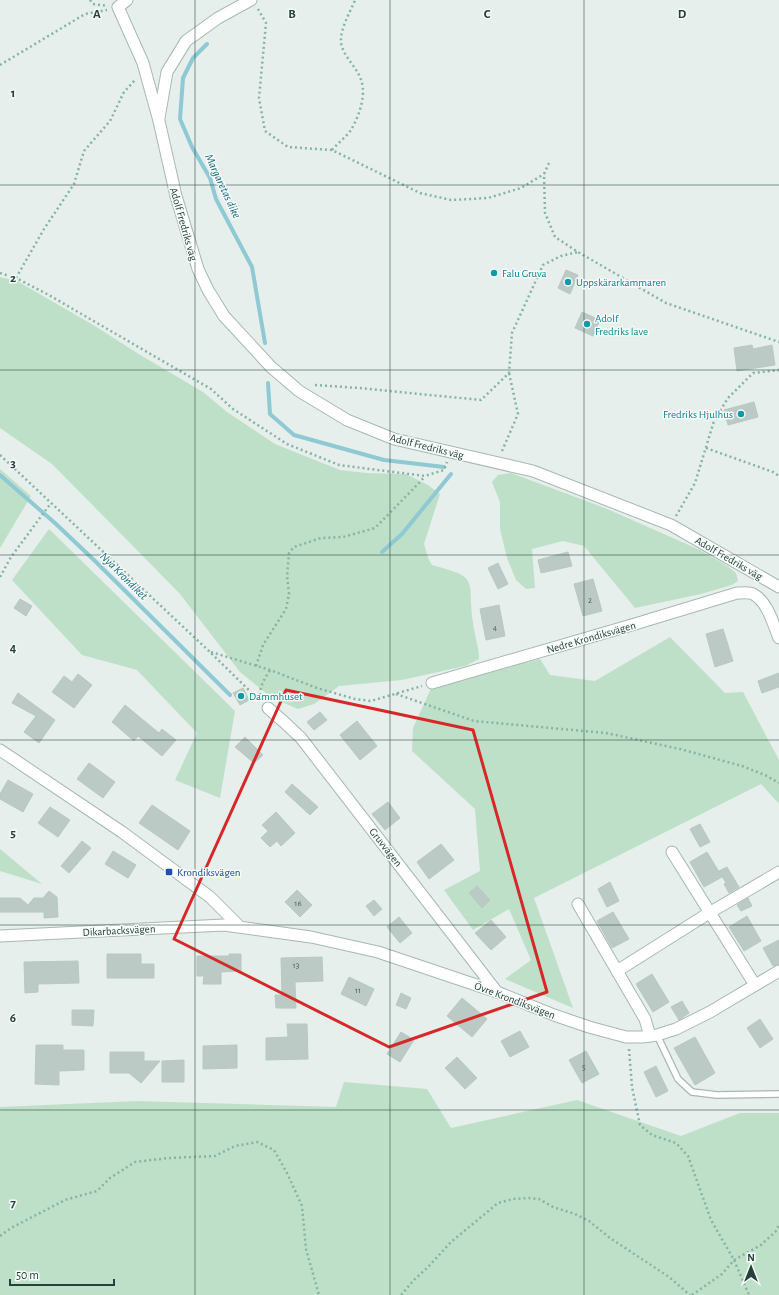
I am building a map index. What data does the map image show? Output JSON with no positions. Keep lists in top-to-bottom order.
{
  "streets": {
    "street": [
      "Adolf Fredriks väg",
      "Nedre Krondiksvägen",
      "Gruvvägen",
      "Dikarbacksvägen",
      "Övre Krondiksvägen"
    ]
  },
  "crossings": [
    ["Gruvvägen", "Övre Krondiksvägen"],
    ["Dikarbacksvägen", "Övre Krondiksvägen"]
  ],
  "water": ["Margaretas dike", "Nya Krondiket"],
  "places": {
    "other": [
      "Falu Gruva",
      "Uppskärarkammaren",
      "Adolf Fredriks lave",
      "Fredriks Hjulhus",
      "Dammhuset"
    ],
    "transit": ["Krondiksvägen"]
  },
  "house_numbers": [
    "2",
    "4",
    "16",
    "13",
    "11",
    "5"
  ],
  "scale_bar": "50 m",
  "north": "top",
  "grid": {
    "columns": [
      "A",
      "B",
      "C",
      "D"
    ],
    "rows": [
      "1",
      "2",
      "3",
      "4",
      "5",
      "6",
      "7"
    ]
  }
}
